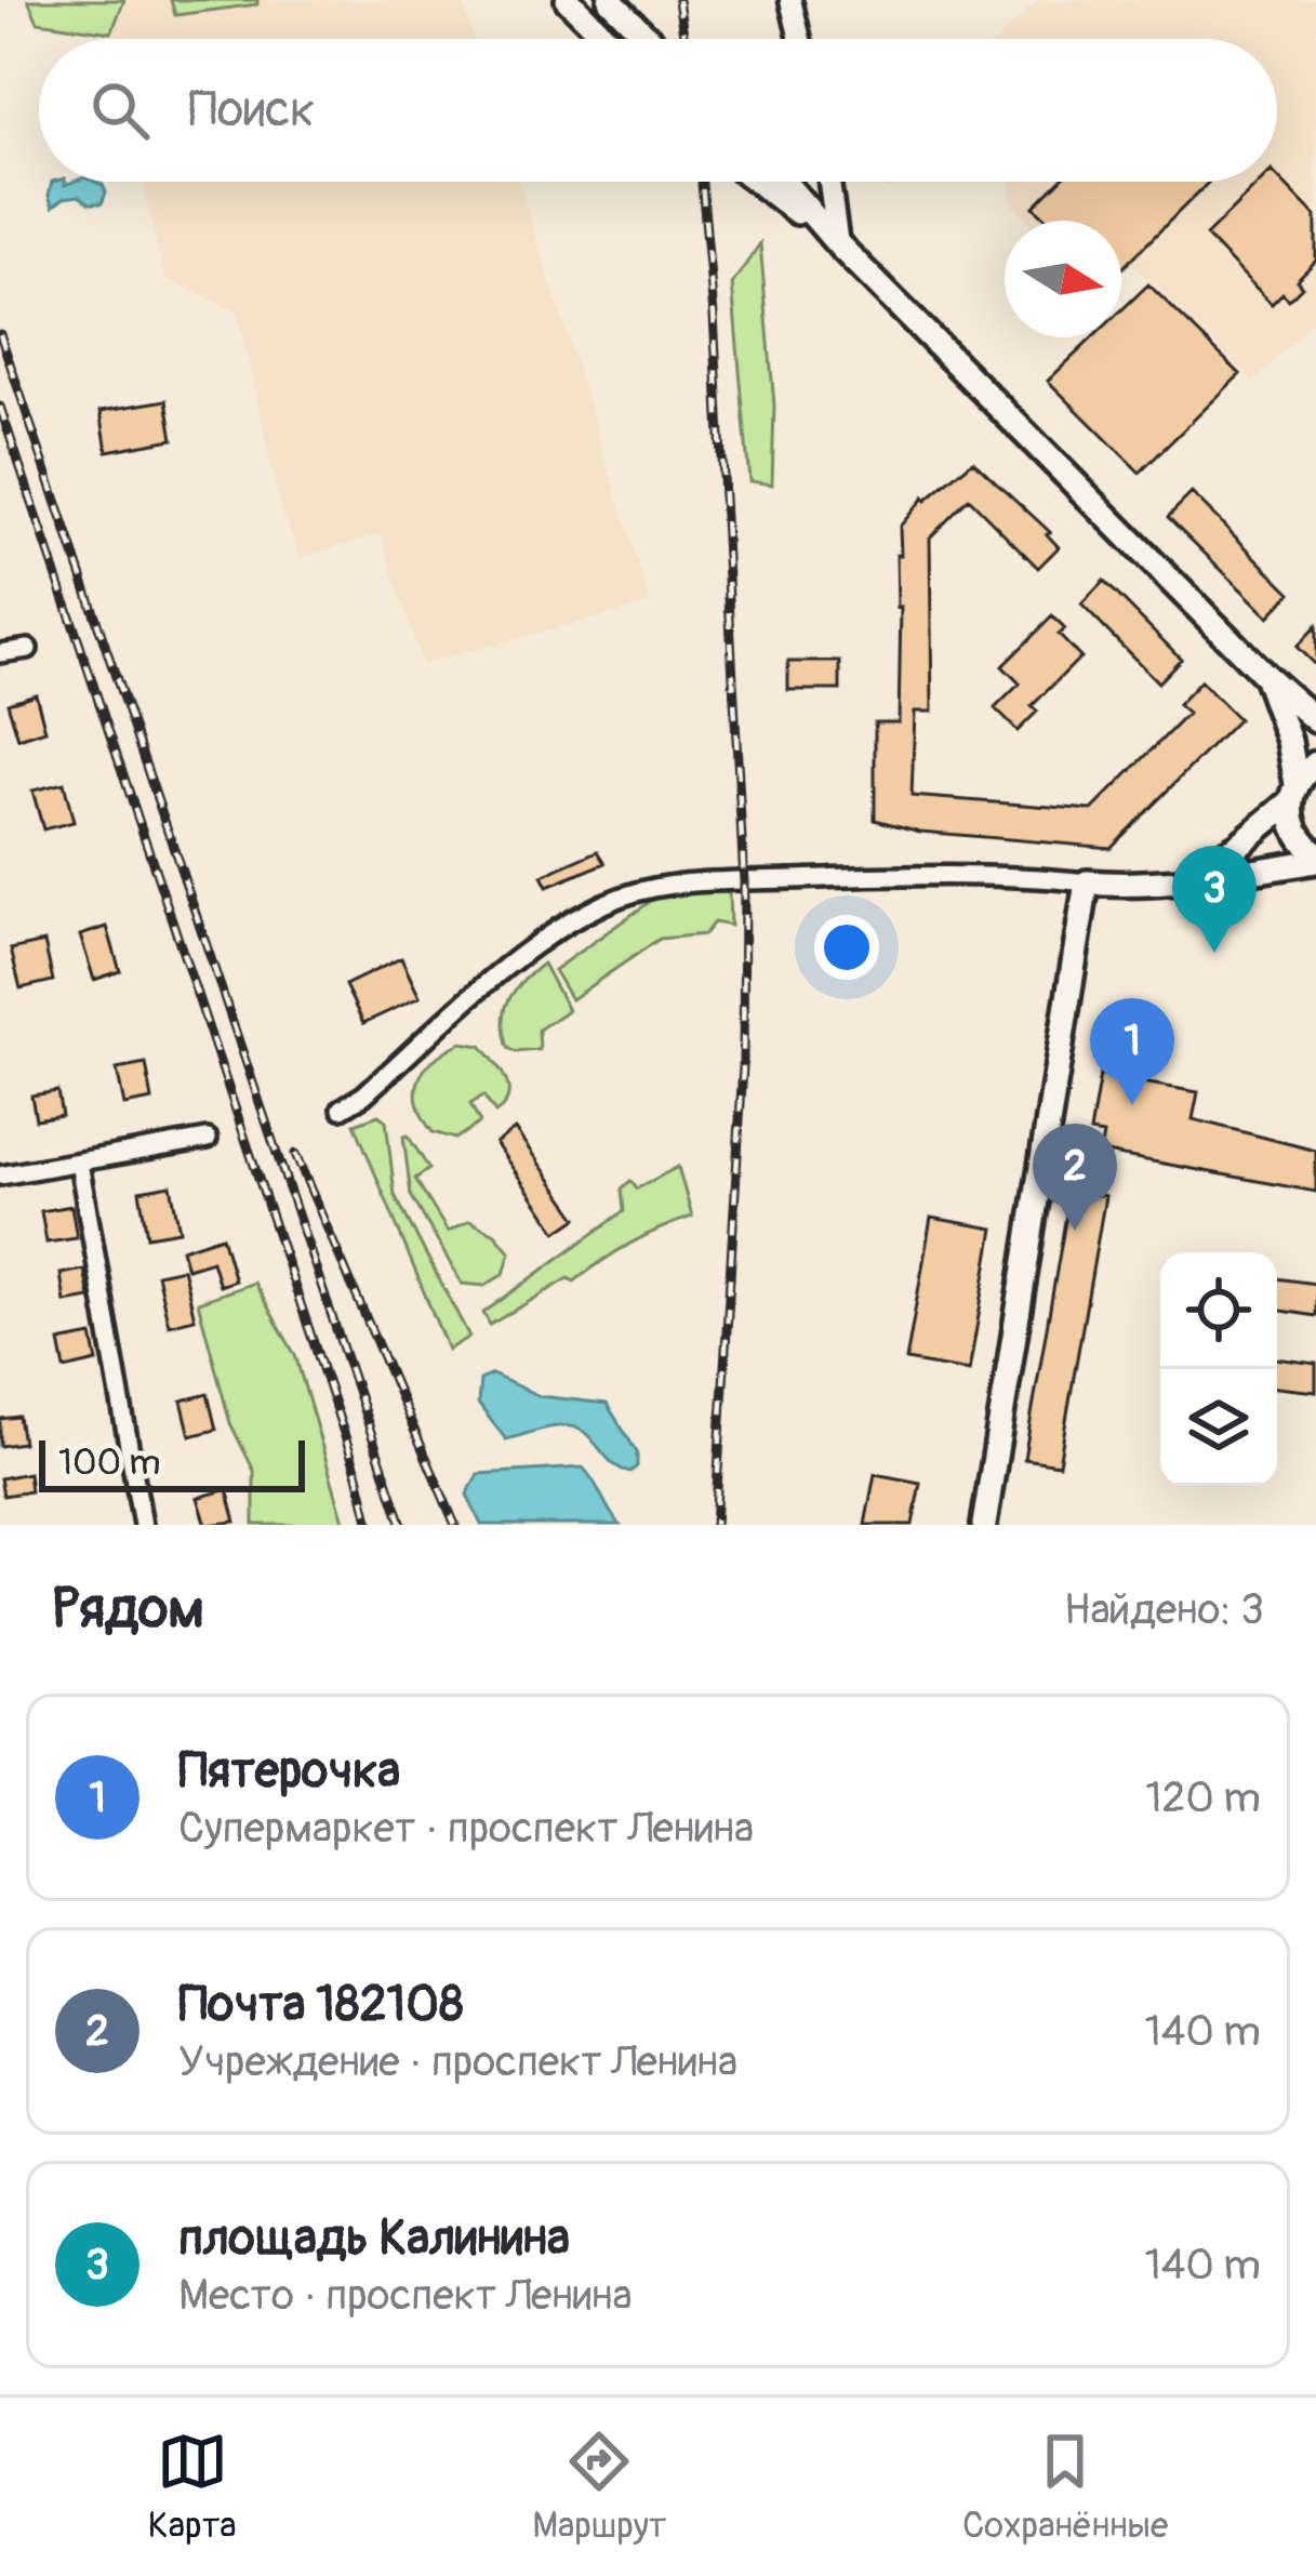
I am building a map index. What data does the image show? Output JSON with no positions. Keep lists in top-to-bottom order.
{
  "scale_bar": "100 m",
  "north": "right",
  "page": {
    "search": "Поиск",
    "pins": ["3", "1", "2"],
    "scale": "100 m",
    "heading": ["Рядом", "Найдено: 3"],
    "list": [
      {
        "mark": "1",
        "name": "Пятерочка",
        "note": "Супермаркет · проспект Ленина",
        "value": "120 m"
      },
      {
        "mark": "2",
        "name": "Почта 182108",
        "note": "Учреждение · проспект Ленина",
        "value": "140 m"
      },
      {
        "mark": "3",
        "name": "площадь Калинина",
        "note": "Место · проспект Ленина",
        "value": "140 m"
      }
    ],
    "nav": ["Карта", "Маршрут", "Сохранённые"]
  }
}
